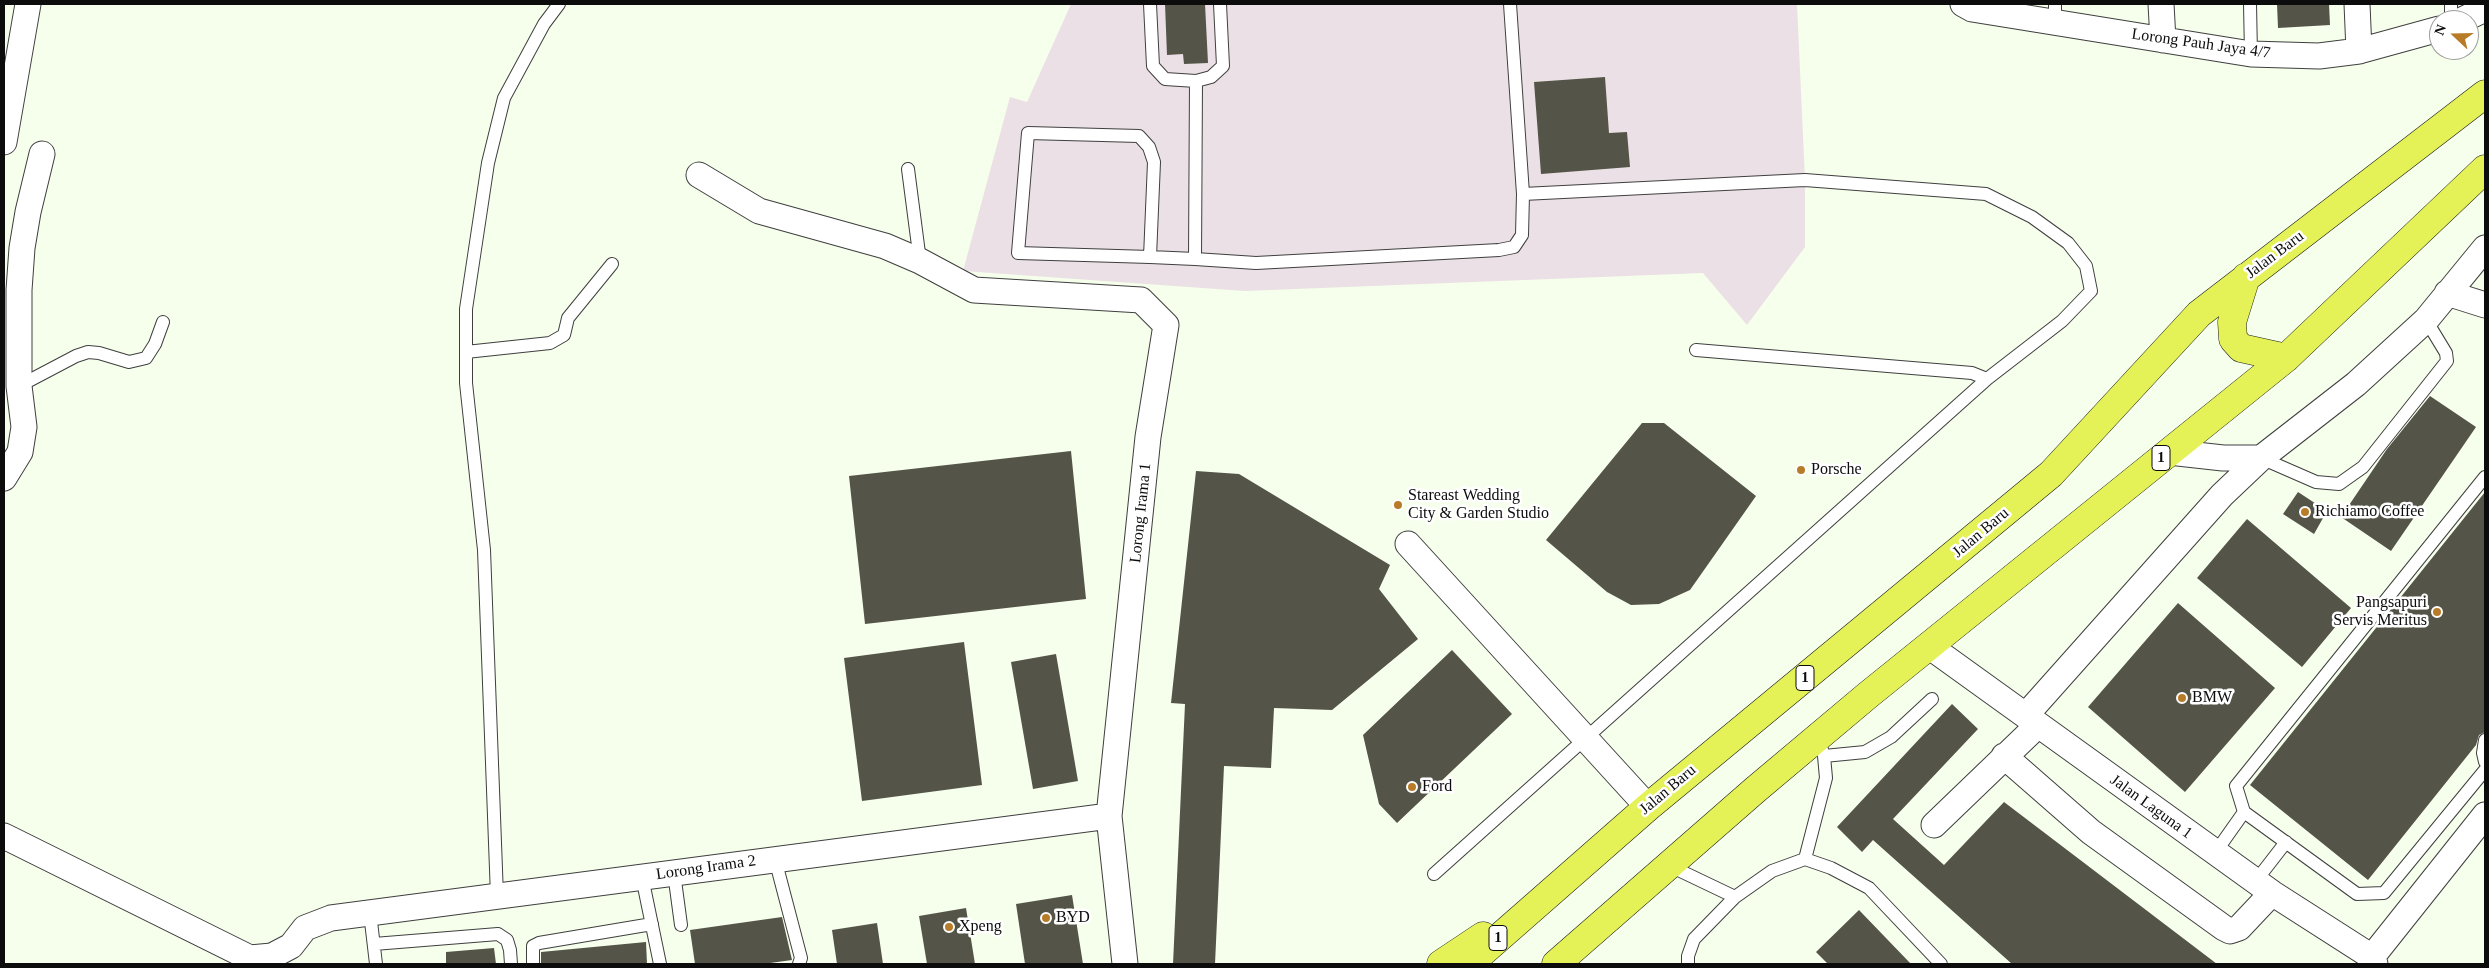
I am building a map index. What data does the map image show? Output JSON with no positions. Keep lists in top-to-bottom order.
{
  "streets": {
    "highway": ["Jalan Baru", "1"],
    "street": [
      "Lorong Pauh Jaya 4/7",
      "Lorong Irama 1",
      "Jalan Laguna 1",
      "Lorong Irama 2"
    ]
  },
  "crossings": [
    ["1", "Jalan Laguna 1"],
    ["Lorong Irama 1", "Lorong Irama 2"]
  ],
  "places": [
    "Porsche",
    "Stareast Wedding City & Garden Studio",
    "Richiamo Coffee",
    "Pangsapuri Servis Meritus",
    "BMW",
    "Ford",
    "BYD",
    "Xpeng"
  ],
  "north": "left"
}
